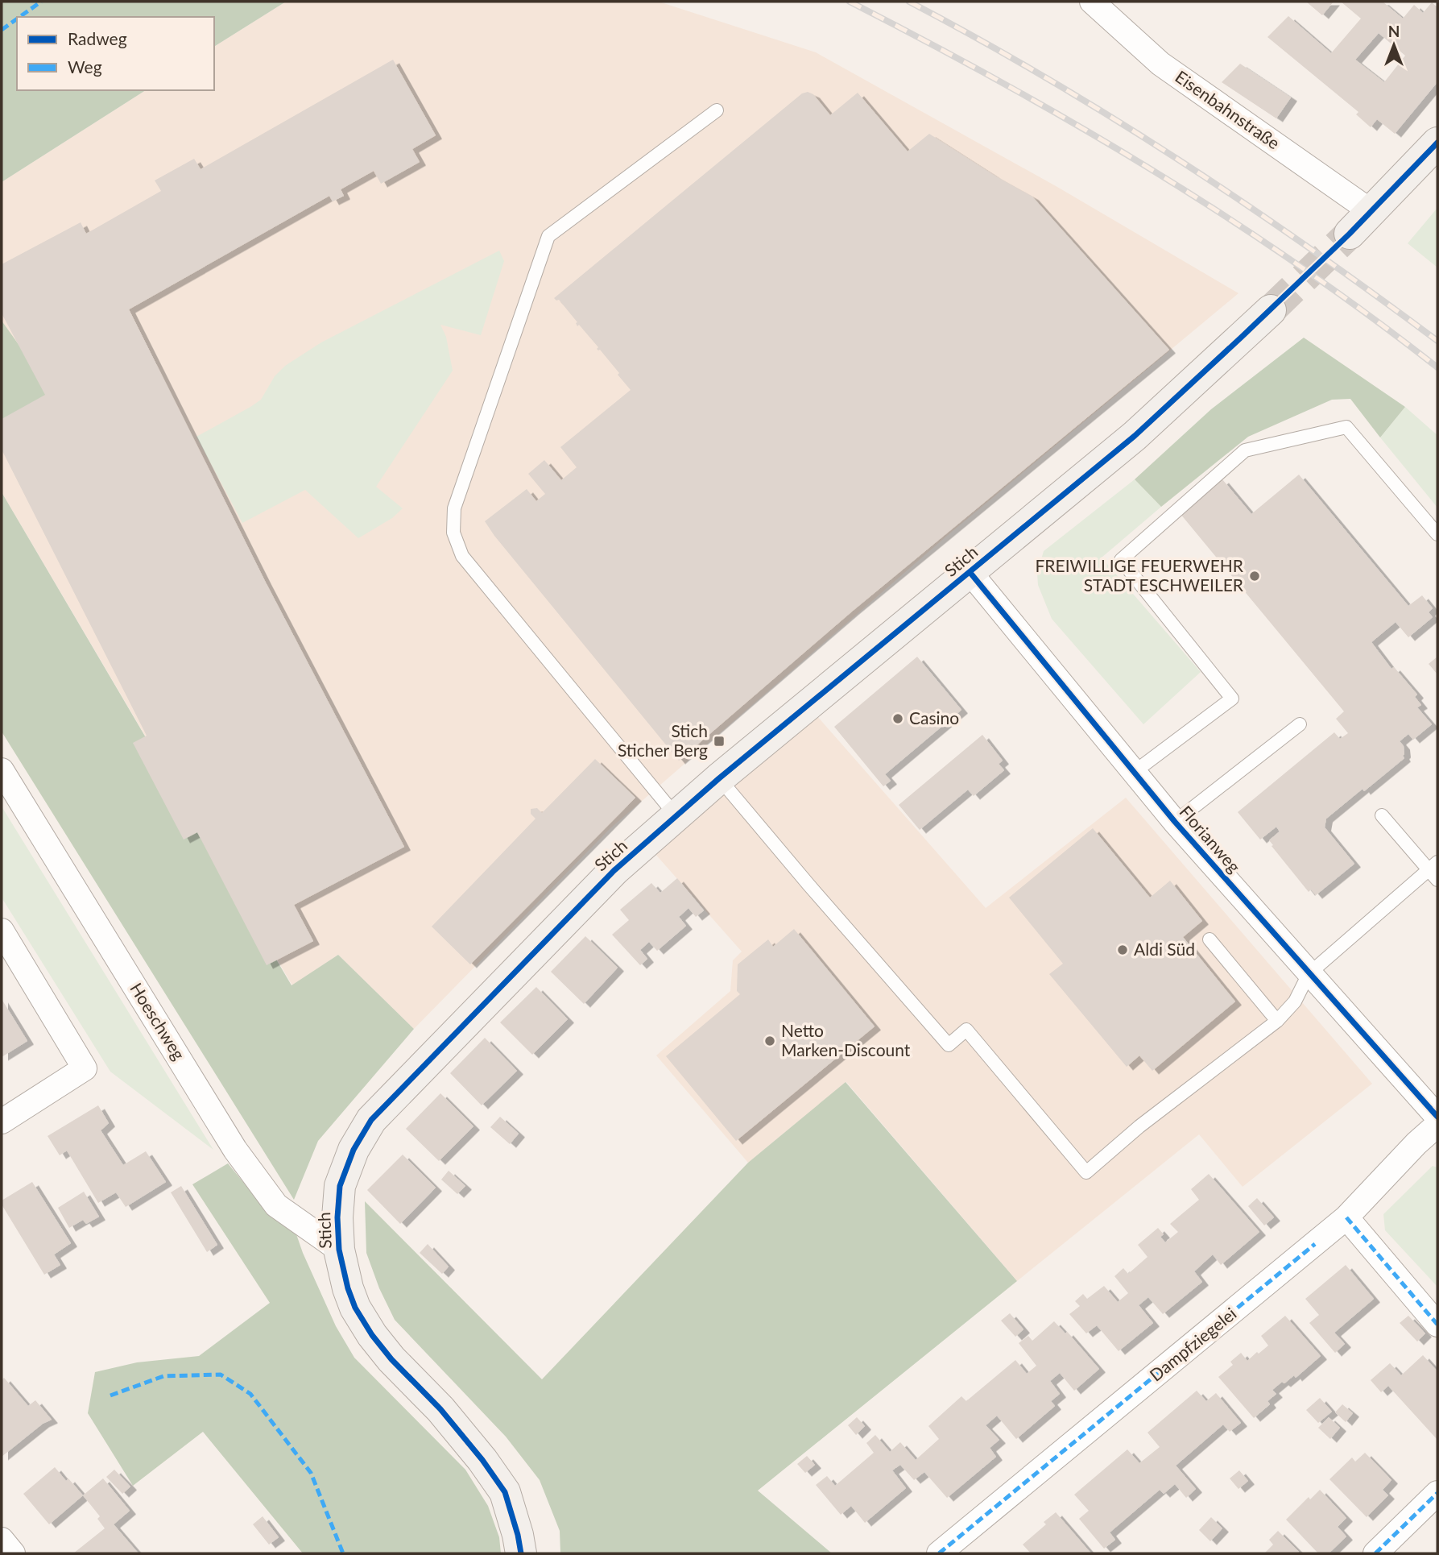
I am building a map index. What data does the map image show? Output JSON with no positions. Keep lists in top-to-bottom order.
{
  "streets": {
    "main road": ["Stich"],
    "street": [
      "Eisenbahnstraße",
      "Florianweg",
      "Hoeschweg",
      "Dampfziegelei"
    ]
  },
  "crossings": [
    ["Stich", "Florianweg"],
    ["Stich", "Hoeschweg"],
    ["Florianweg", "Dampfziegelei"]
  ],
  "places": {
    "other": [
      "FREIWILLIGE FEUERWEHR STADT ESCHWEILER",
      "Casino",
      "Aldi Süd",
      "Netto Marken-Discount"
    ],
    "transit": ["Stich Sticher Berg"]
  },
  "legend": ["Radweg", "Weg"],
  "north": "top"
}
